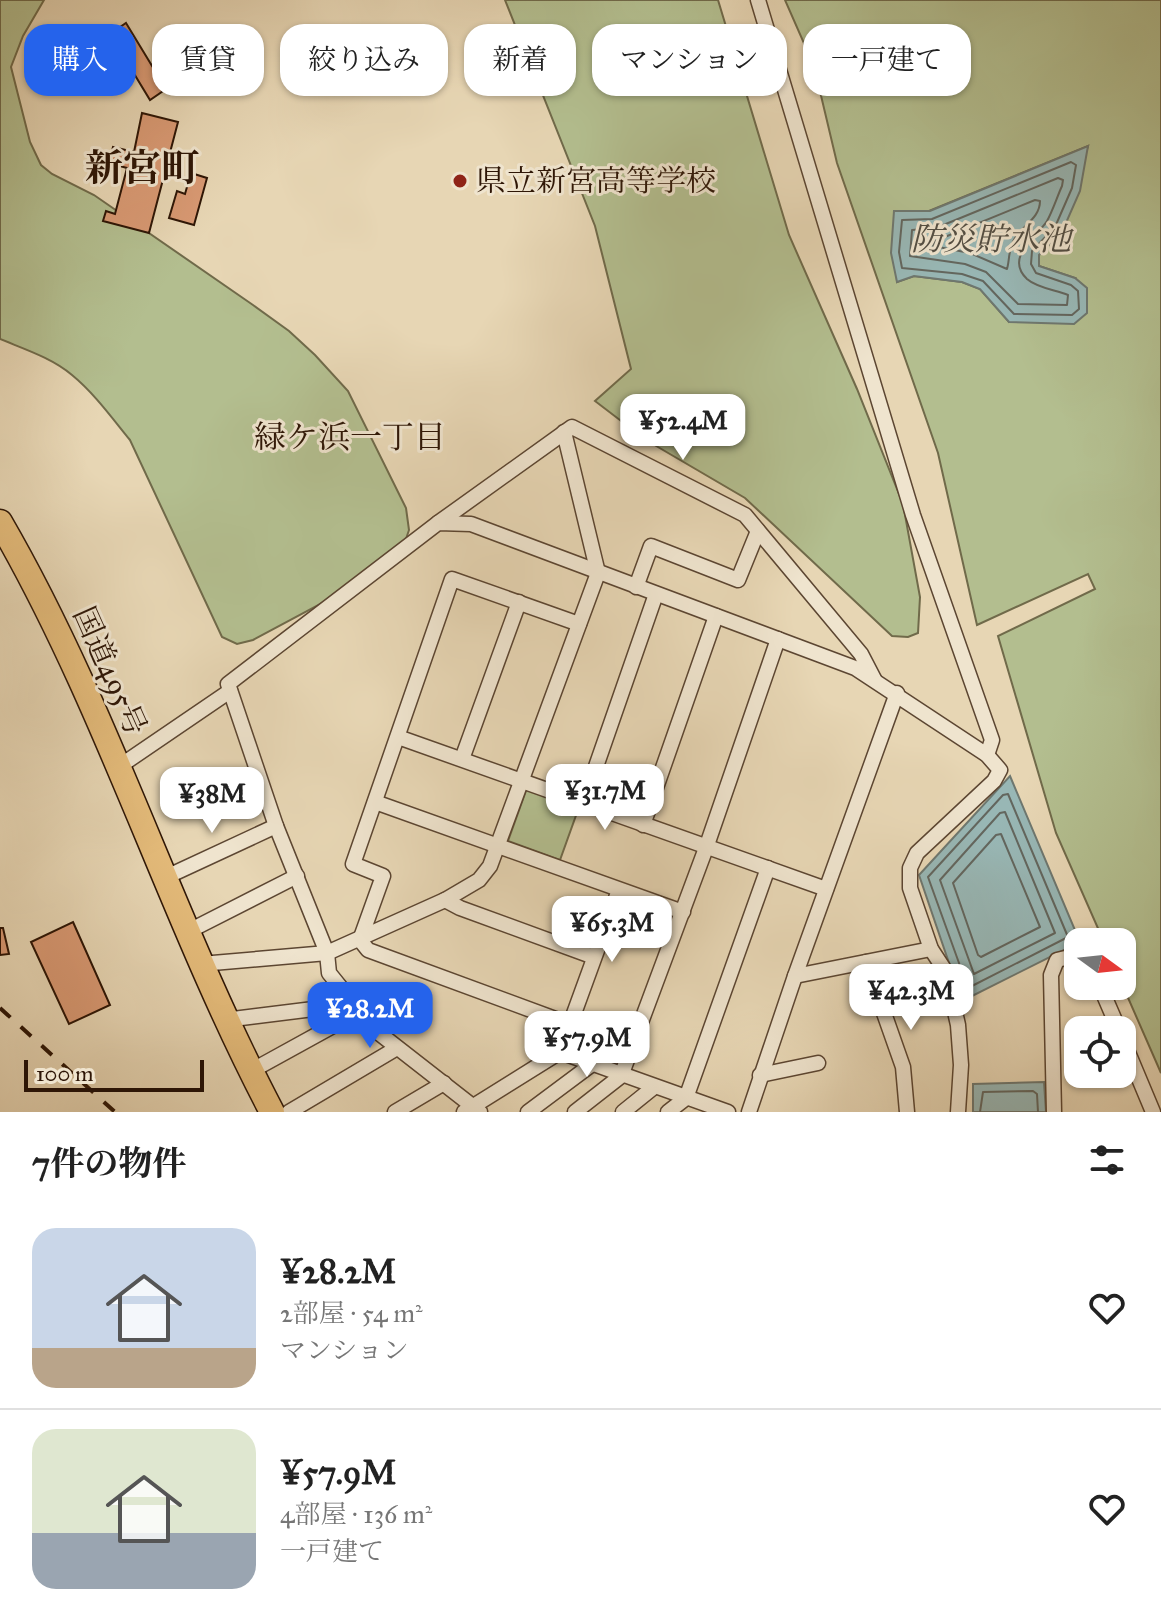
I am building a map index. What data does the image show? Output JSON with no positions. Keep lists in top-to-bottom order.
{
  "streets": {
    "highway": ["国道495号"]
  },
  "districts": ["新宮町", "緑ケ浜一丁目"],
  "water": ["防災貯水池"],
  "places": ["県立新宮高等学校"],
  "scale_bar": "100 m",
  "north": "right",
  "page": {
    "chip": [
      "購入",
      "賃貸",
      "絞り込み",
      "新着",
      "マンション",
      "一戸建て"
    ],
    "price": [
      "¥52.4M",
      "¥31.7M",
      "¥38M",
      "¥65.3M",
      "¥42.3M",
      "¥28.2M",
      "¥57.9M"
    ],
    "scale": "100 m",
    "heading": "7件の物件",
    "list": [
      {
        "name": "¥28.2M",
        "note": "2部屋 · 54 m² · マンション"
      },
      {
        "name": "¥57.9M",
        "note": "4部屋 · 136 m² · 一戸建て"
      }
    ]
  }
}
